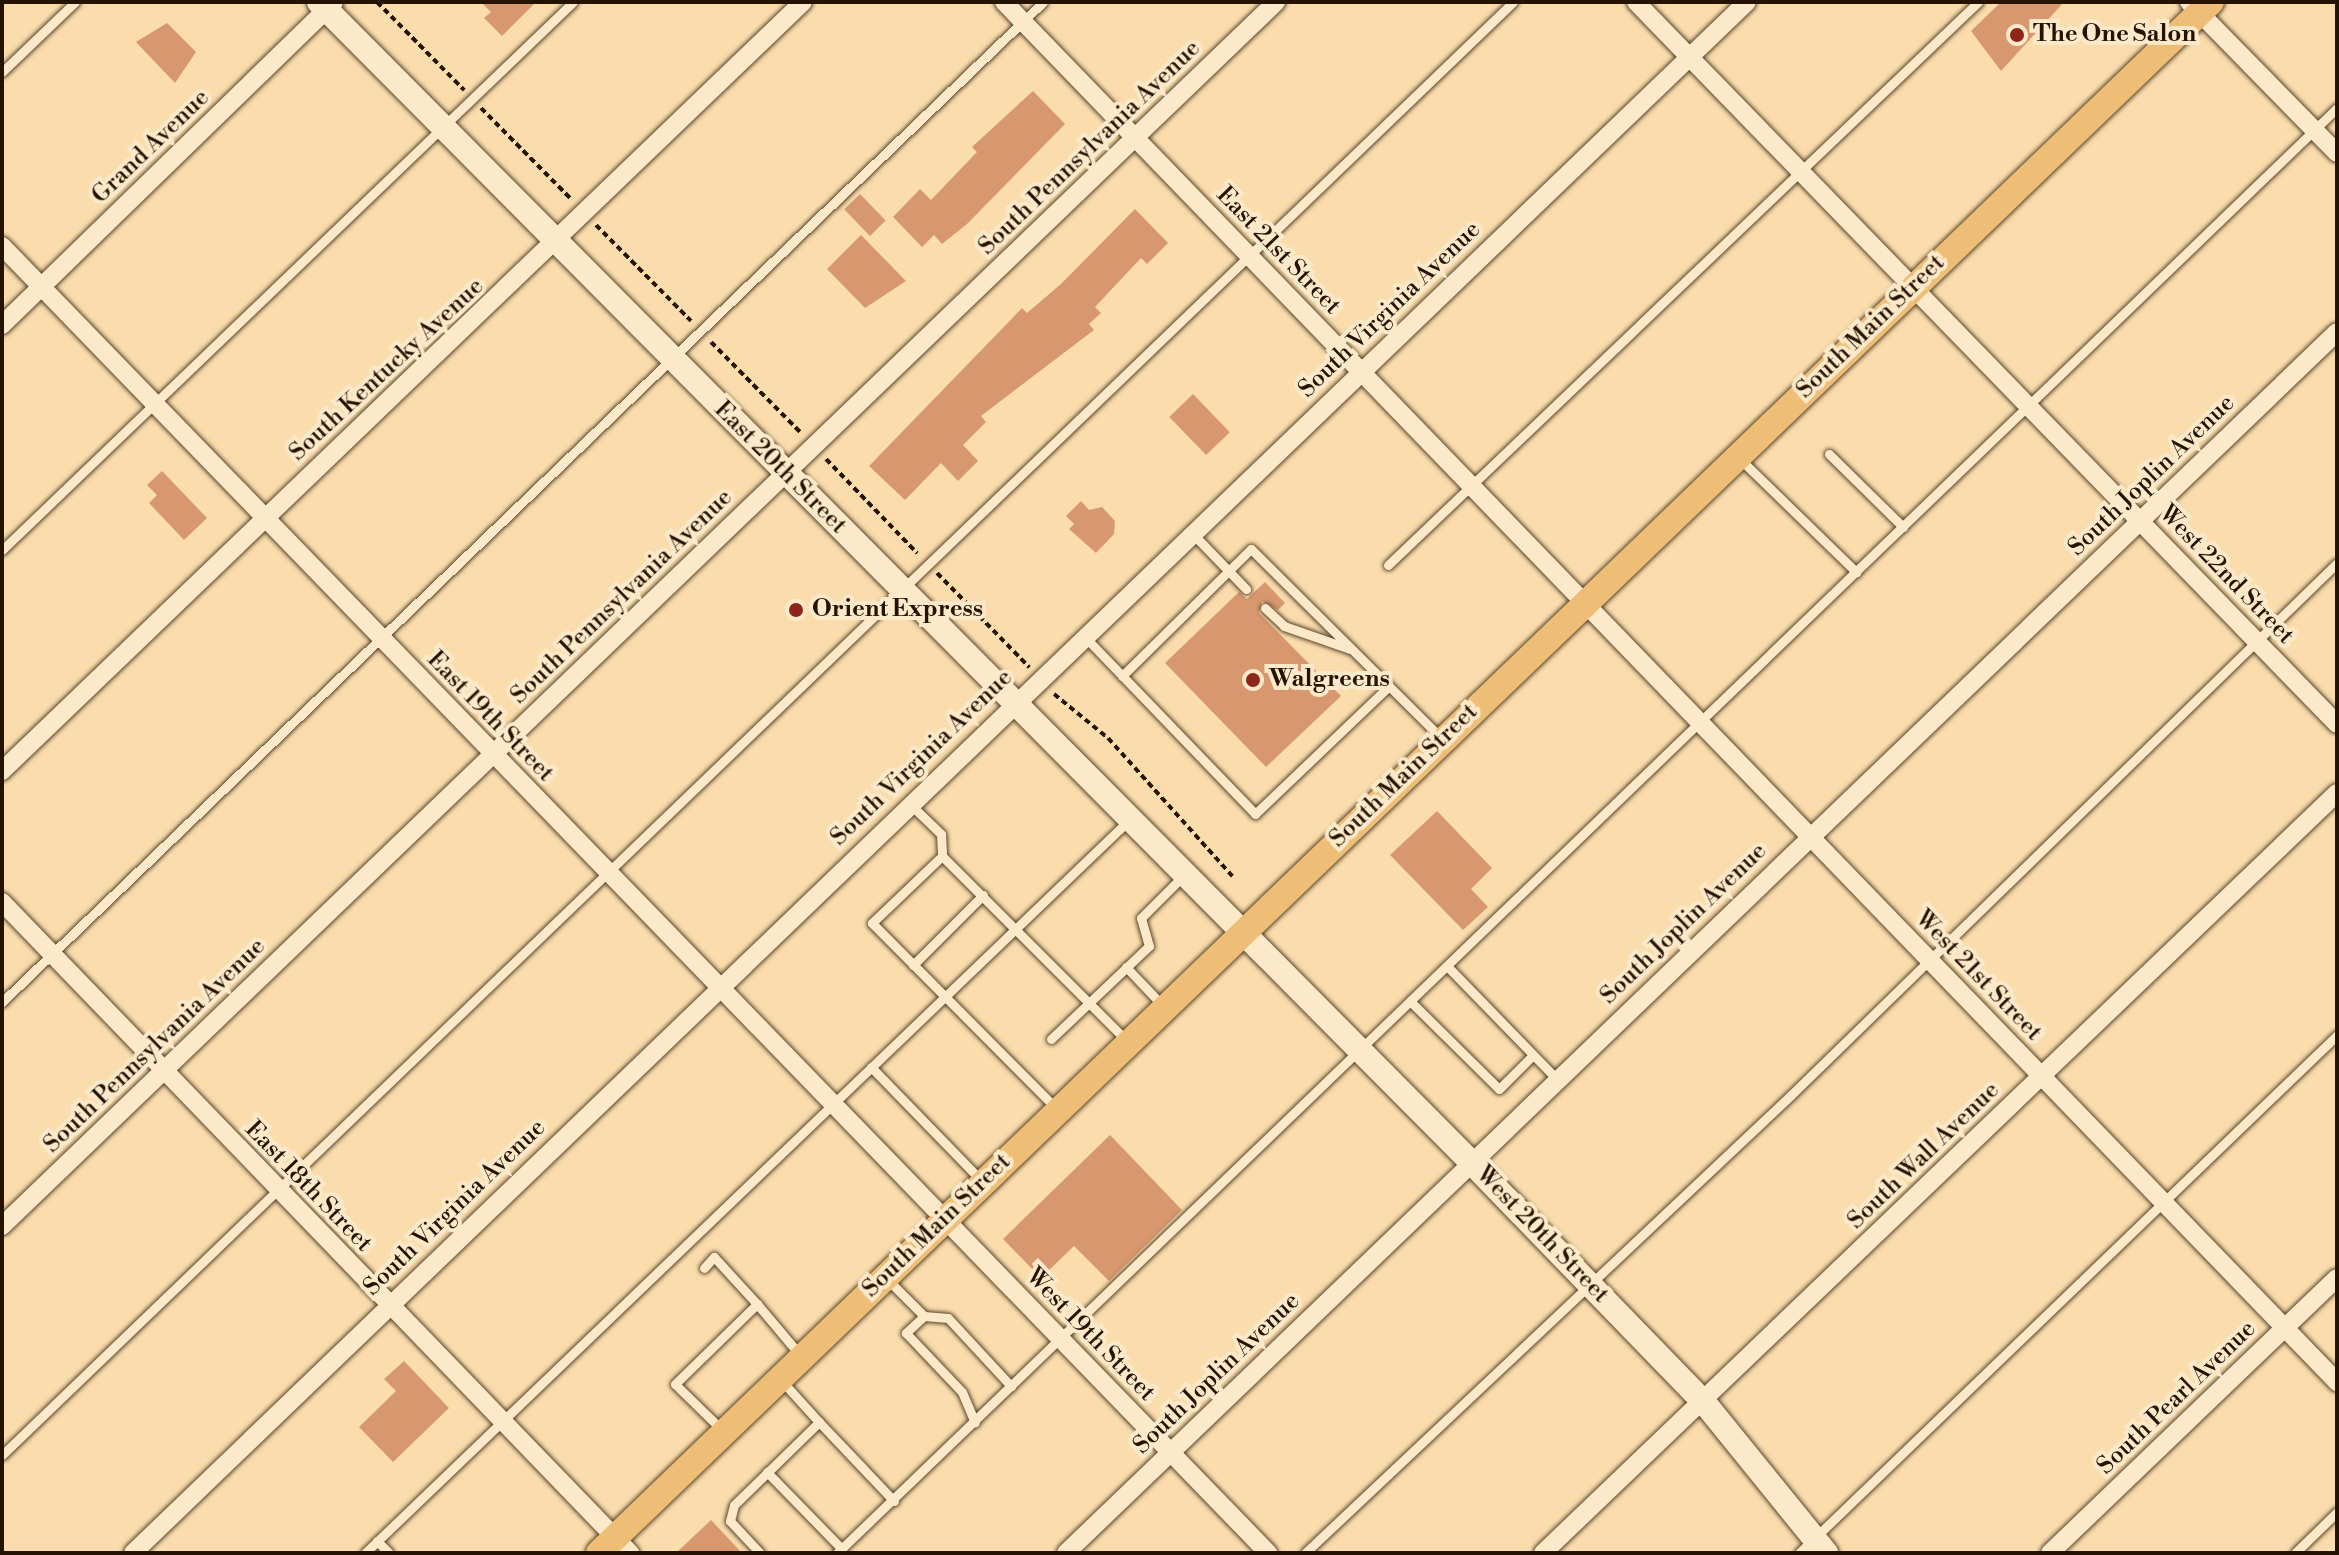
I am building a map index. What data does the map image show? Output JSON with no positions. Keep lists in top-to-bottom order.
{
  "streets": {
    "main road": ["South Main Street", "East 20th Street", "West 20th Street"],
    "street": [
      "Grand Avenue",
      "South Pennsylvania Avenue",
      "East 21st Street",
      "South Virginia Avenue",
      "South Kentucky Avenue",
      "South Joplin Avenue",
      "West 22nd Street",
      "East 19th Street",
      "West 21st Street",
      "South Wall Avenue",
      "East 18th Street",
      "West 19th Street",
      "South Pearl Avenue"
    ]
  },
  "crossings": [
    ["Grand Avenue", "East 20th Street"],
    ["Grand Avenue", "East 19th Street"],
    ["South Pennsylvania Avenue", "East 21st Street"],
    ["South Pennsylvania Avenue", "East 20th Street"],
    ["South Pennsylvania Avenue", "East 19th Street"],
    ["South Pennsylvania Avenue", "East 18th Street"],
    ["East 21st Street", "South Virginia Avenue"],
    ["East 21st Street", "South Main Street"],
    ["East 21st Street", "West 21st Street"],
    ["South Virginia Avenue", "East 20th Street"],
    ["South Virginia Avenue", "West 22nd Street"],
    ["South Virginia Avenue", "East 19th Street"],
    ["South Virginia Avenue", "East 18th Street"],
    ["South Main Street", "East 20th Street"],
    ["South Main Street", "West 22nd Street"],
    ["South Main Street", "East 19th Street"],
    ["South Main Street", "West 21st Street"],
    ["South Main Street", "East 18th Street"],
    ["South Main Street", "West 20th Street"],
    ["South Main Street", "West 19th Street"],
    ["South Kentucky Avenue", "East 20th Street"],
    ["South Kentucky Avenue", "East 19th Street"],
    ["East 20th Street", "West 20th Street"],
    ["South Joplin Avenue", "West 22nd Street"],
    ["South Joplin Avenue", "West 21st Street"],
    ["South Joplin Avenue", "West 20th Street"],
    ["South Joplin Avenue", "West 19th Street"],
    ["East 19th Street", "West 19th Street"],
    ["West 21st Street", "South Wall Avenue"],
    ["West 21st Street", "South Pearl Avenue"],
    ["South Wall Avenue", "West 20th Street"]
  ],
  "places": ["The One Salon", "Orient Express", "Walgreens"]
}
